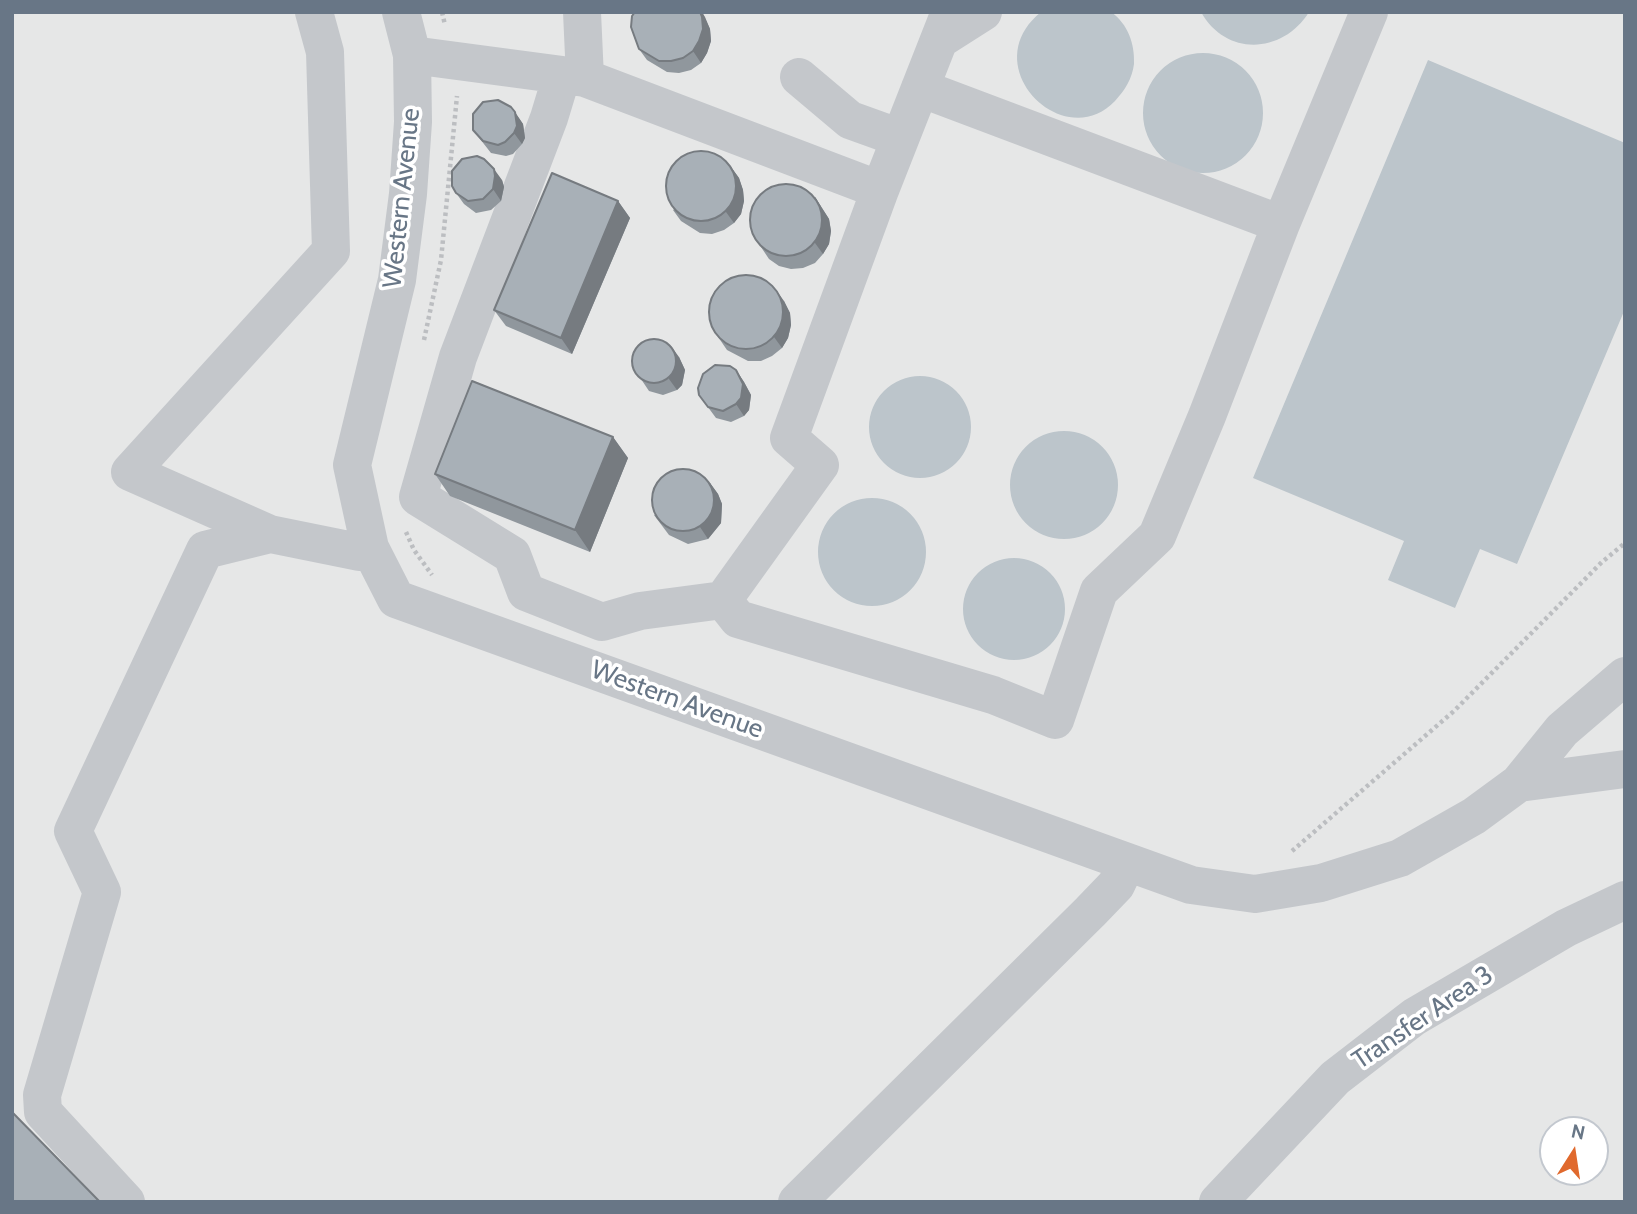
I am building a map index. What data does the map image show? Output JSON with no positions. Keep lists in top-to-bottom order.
{
  "streets": {
    "street": ["Western Avenue", "Transfer Area 3"]
  },
  "north": "top"
}
